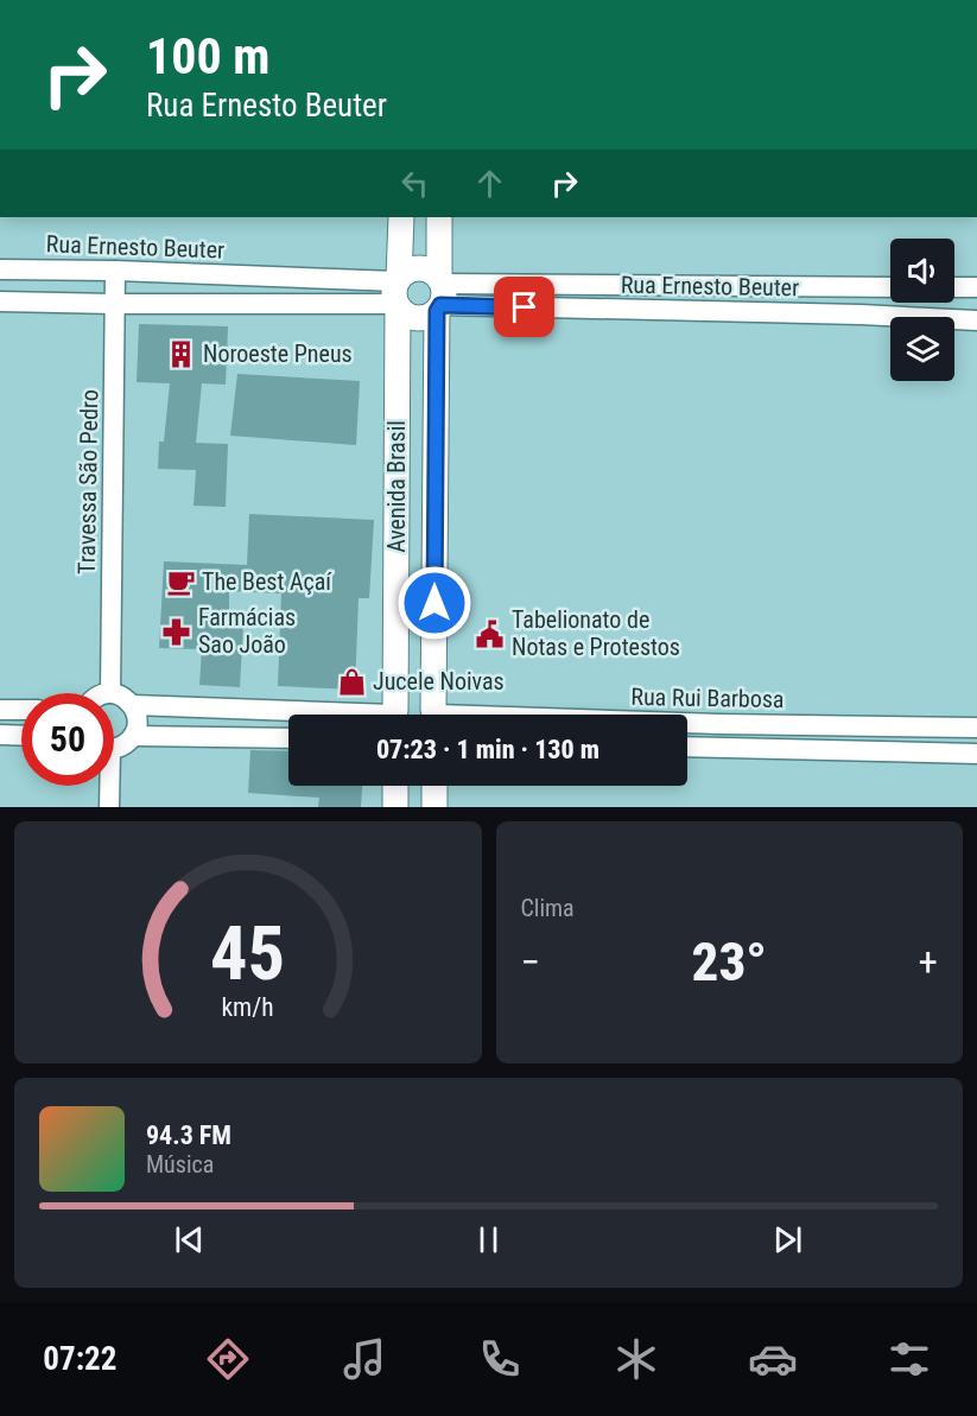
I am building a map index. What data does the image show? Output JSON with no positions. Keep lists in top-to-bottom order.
{
  "streets": {
    "main road": ["Avenida Brasil"],
    "street": ["Rua Ernesto Beuter", "Travessa São Pedro", "Rua Rui Barbosa"]
  },
  "crossings": [
    ["Rua Ernesto Beuter", "Travessa São Pedro"],
    ["Rua Ernesto Beuter", "Avenida Brasil"]
  ],
  "places": {
    "building": ["Noroeste Pneus"],
    "cafe": ["The Best Açaí"],
    "pharmacy": ["Farmácias Sao João"],
    "public building": ["Tabelionato de Notas e Protestos"],
    "shop": ["Jucele Noivas"]
  },
  "page": {
    "turn": ["100 m", "Rua Ernesto Beuter"],
    "limit": "50",
    "trip": "07:23 · 1 min · 130 m",
    "tile": "Clima",
    "heat": ["−", "23°", "+"],
    "song": ["94.3 FM", "Música"],
    "tabs": "07:22",
    "gauge": ["45", "km/h"]
  }
}
